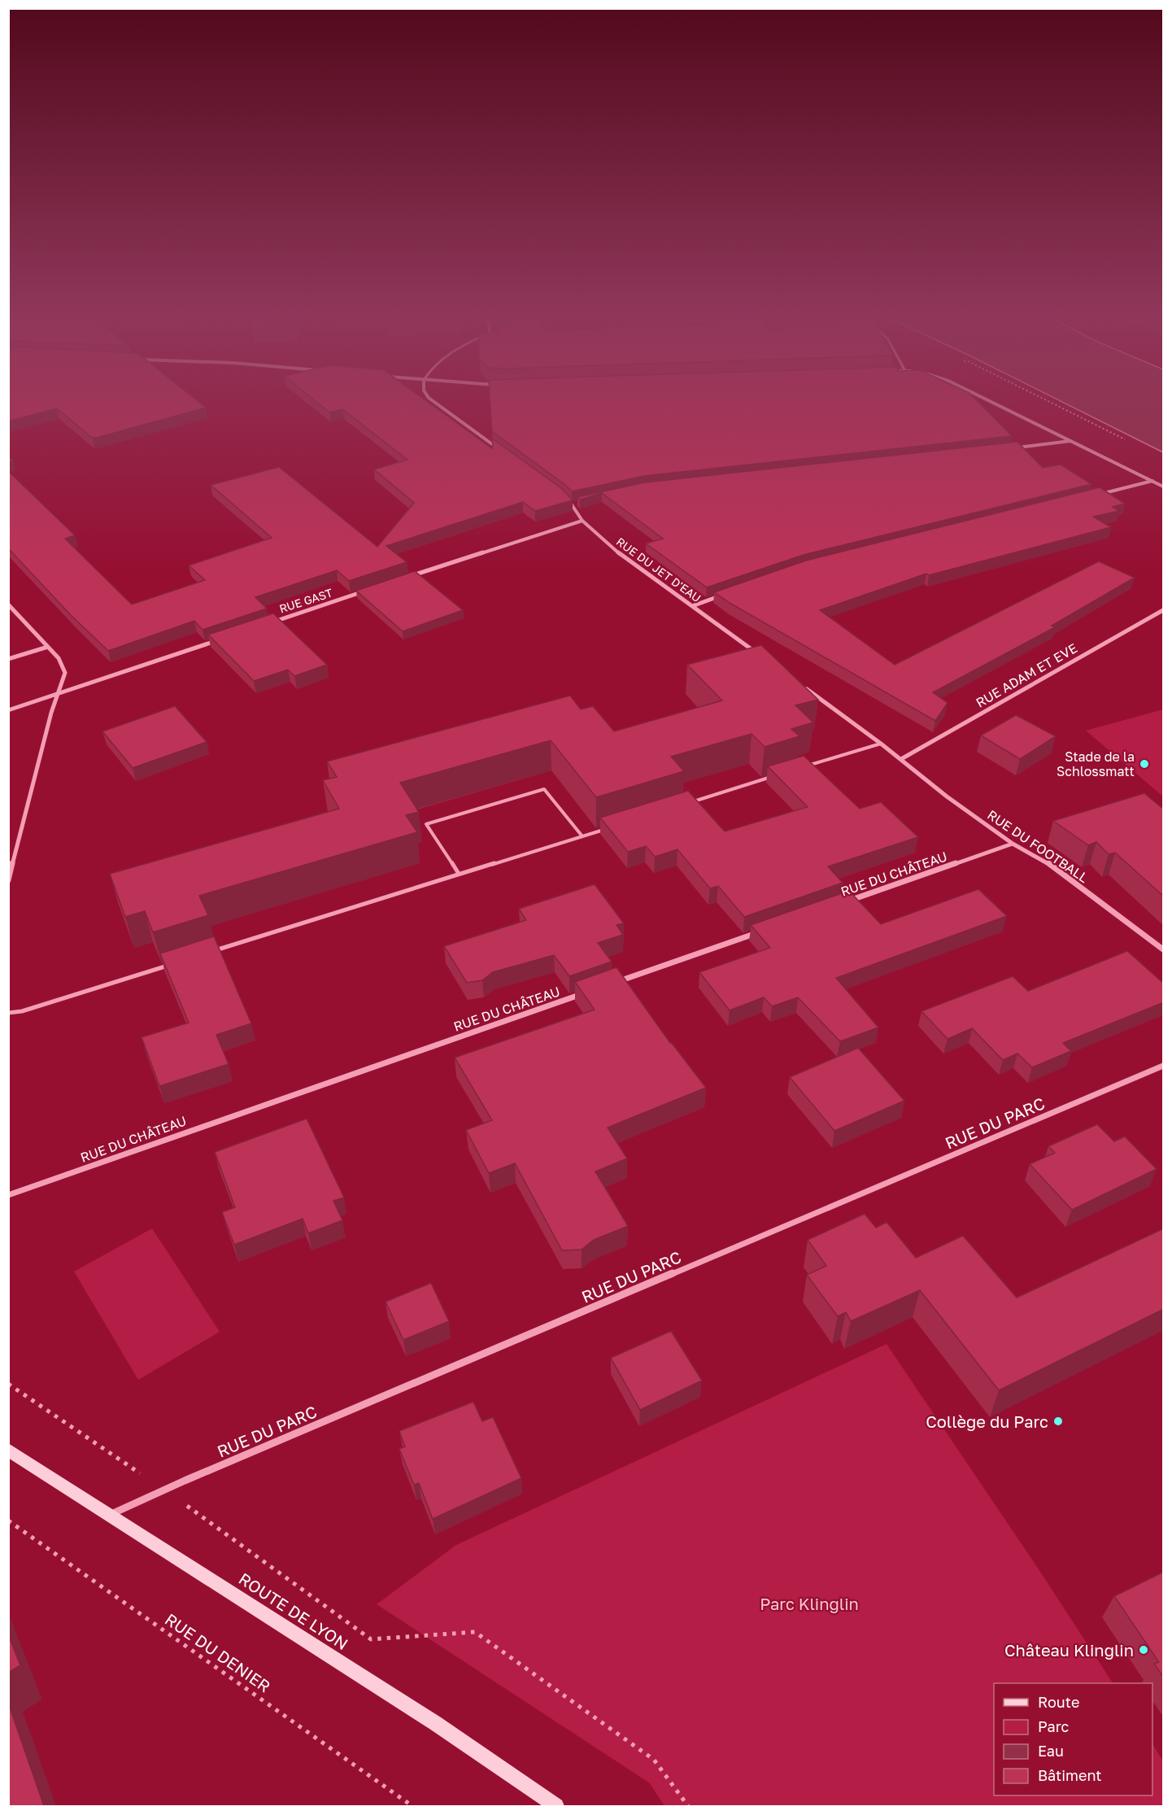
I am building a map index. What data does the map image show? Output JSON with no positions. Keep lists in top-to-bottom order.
{
  "streets": {
    "main road": ["ROUTE DE LYON"],
    "street": [
      "RUE DU JET D'EAU",
      "RUE GAST",
      "RUE ADAM ET EVE",
      "RUE DU FOOTBALL",
      "RUE DU CHÂTEAU",
      "RUE DU PARC"
    ],
    "path": ["RUE DU DENIER"]
  },
  "crossings": [
    ["RUE ADAM ET EVE", "RUE DU FOOTBALL"],
    ["RUE DU FOOTBALL", "RUE DU CHÂTEAU"],
    ["RUE DU PARC", "ROUTE DE LYON"]
  ],
  "parks": ["Parc Klinglin"],
  "places": ["Stade de la Schlossmatt", "Collège du Parc", "Château Klinglin"],
  "legend": [
    "Route",
    "Parc",
    "Eau",
    "Bâtiment"
  ]
}
